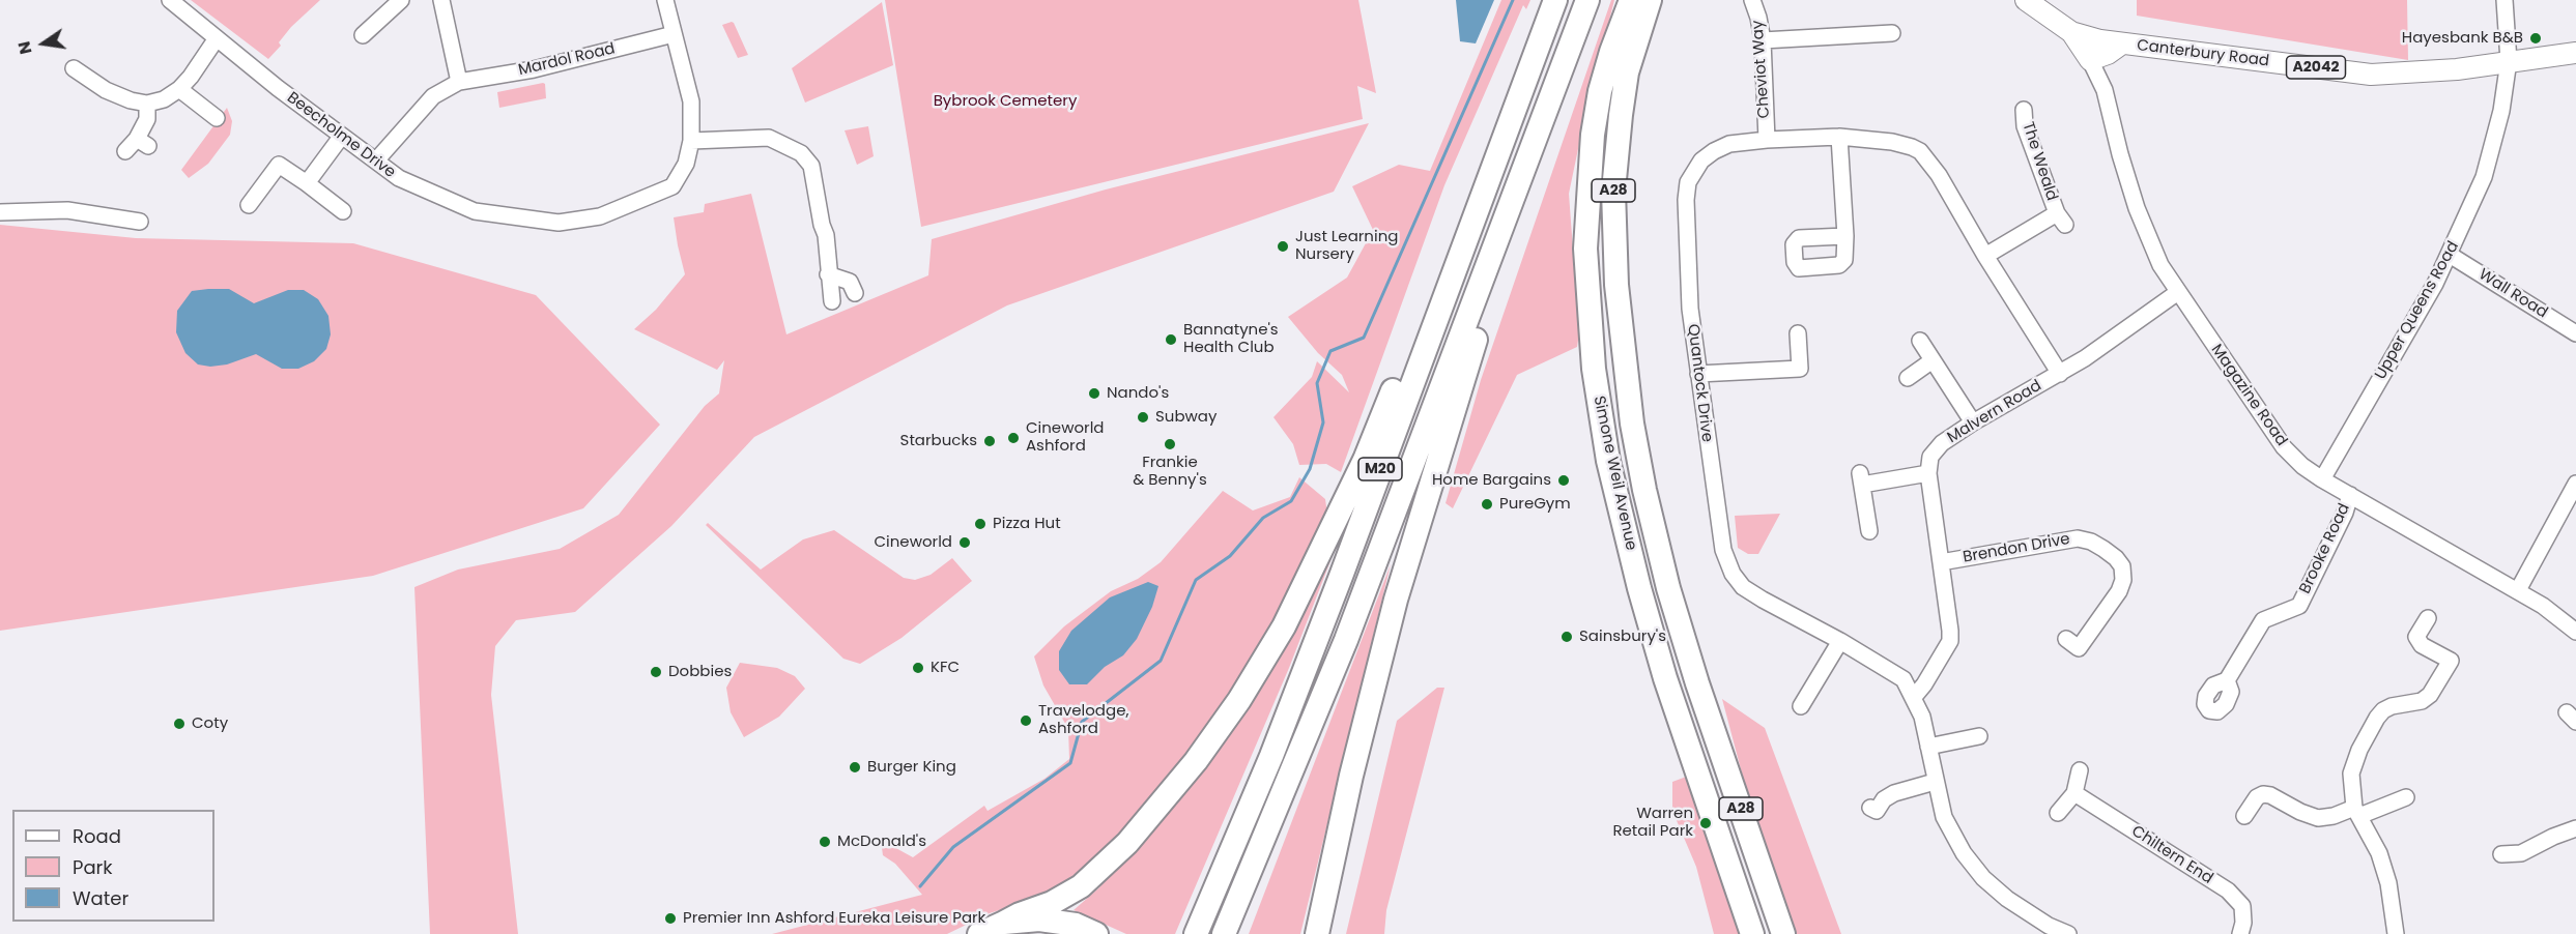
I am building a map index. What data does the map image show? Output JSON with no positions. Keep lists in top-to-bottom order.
{
  "streets": {
    "highway": ["A28", "M20", "Simone Weil Avenue"],
    "main road": ["Canterbury Road", "A2042", "Magazine Road"],
    "street": [
      "Mardol Road",
      "Cheviot Way",
      "Beecholme Drive",
      "The Weald",
      "Wall Road",
      "Upper Queens Road",
      "Quantock Drive",
      "Malvern Road",
      "Brendon Drive",
      "Brooke Road",
      "Chiltern End"
    ]
  },
  "crossings": [
    ["Canterbury Road", "Upper Queens Road"],
    ["Canterbury Road", "Magazine Road"],
    ["Mardol Road", "Beecholme Drive"],
    ["Cheviot Way", "Quantock Drive"],
    ["The Weald", "Quantock Drive"],
    ["Wall Road", "Upper Queens Road"],
    ["Upper Queens Road", "Magazine Road"],
    ["Quantock Drive", "Malvern Road"],
    ["Magazine Road", "Malvern Road"],
    ["Magazine Road", "Brooke Road"]
  ],
  "parks": ["Bybrook Cemetery"],
  "places": [
    "Hayesbank B&B",
    "Just Learning Nursery",
    "Bannatyne's Health Club",
    "Nando's",
    "Subway",
    "Cineworld Ashford",
    "Starbucks",
    "Frankie & Benny's",
    "Home Bargains",
    "PureGym",
    "Pizza Hut",
    "Cineworld",
    "Sainsbury's",
    "KFC",
    "Dobbies",
    "Travelodge, Ashford",
    "Coty",
    "Burger King",
    "Warren Retail Park",
    "McDonald's",
    "Premier Inn Ashford Eureka Leisure Park"
  ],
  "legend": ["Road", "Park", "Water"],
  "north": "left"
}
